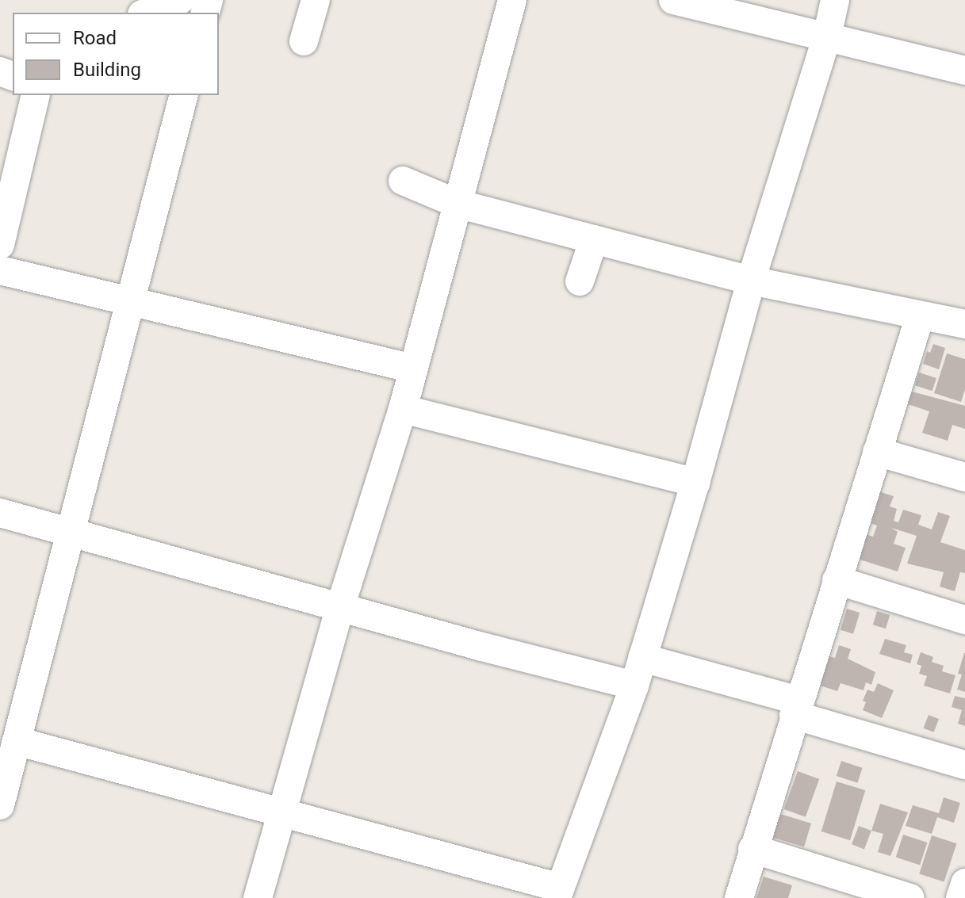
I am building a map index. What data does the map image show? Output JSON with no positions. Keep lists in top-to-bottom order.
{
  "legend": ["Road", "Building"]
}
